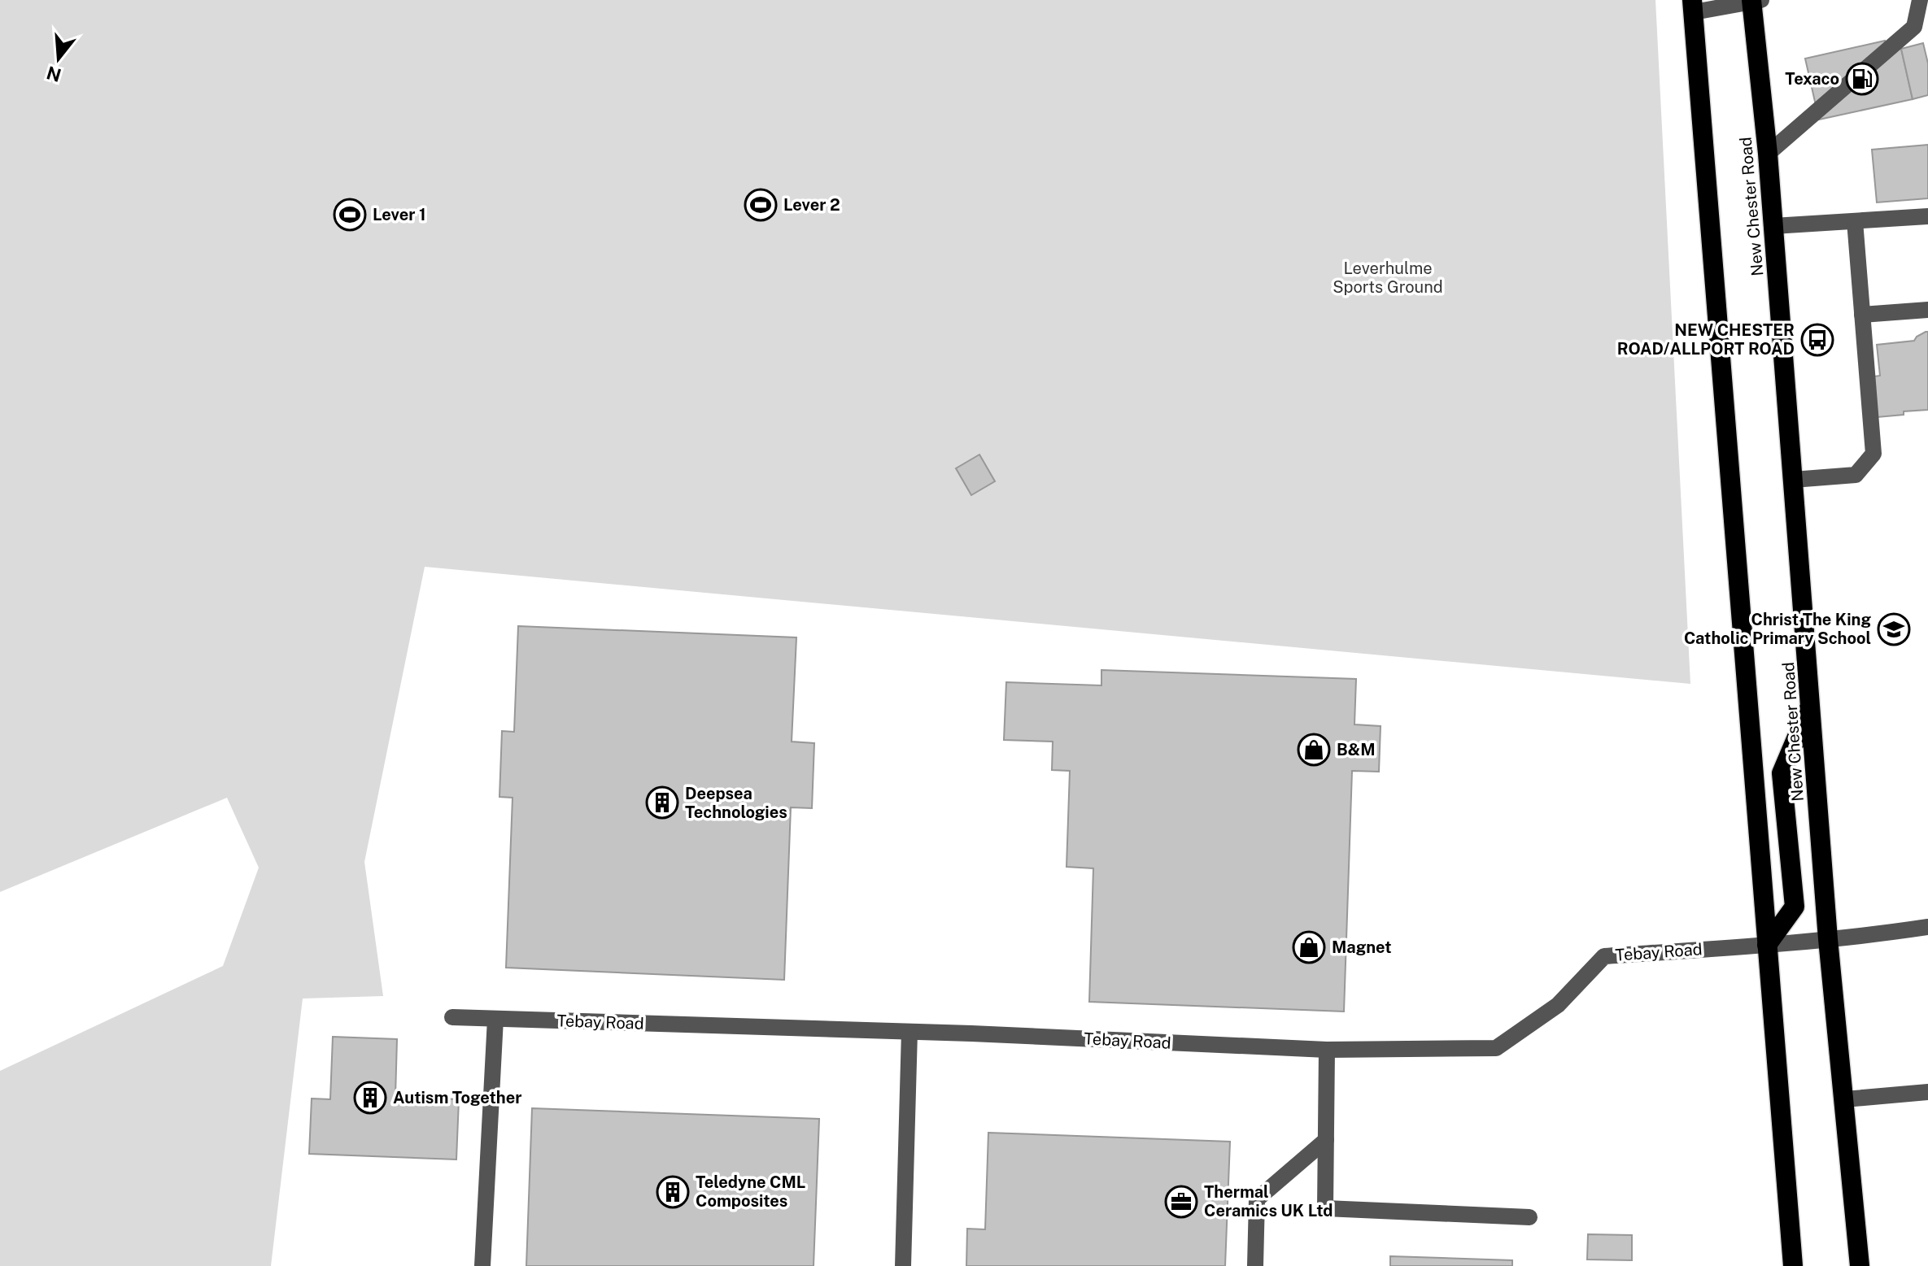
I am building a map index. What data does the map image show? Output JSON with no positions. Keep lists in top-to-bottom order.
{
  "streets": {
    "highway": ["New Chester Road"],
    "street": ["Tebay Road"]
  },
  "crossings": [
    ["New Chester Road", "Tebay Road"]
  ],
  "parks": ["Leverhulme Sports Ground"],
  "places": {
    "fuel station": ["Texaco"],
    "sports": ["Lever 2", "Lever 1"],
    "bus stop": ["NEW CHESTER ROAD/ALLPORT ROAD"],
    "school or university": ["Christ The King Catholic Primary School"],
    "shop": ["B&M", "Magnet"],
    "building": ["Deepsea Technologies", "Autism Together", "Teledyne CML Composites"],
    "office": ["Thermal Ceramics UK Ltd"]
  },
  "north": "bottom"
}
